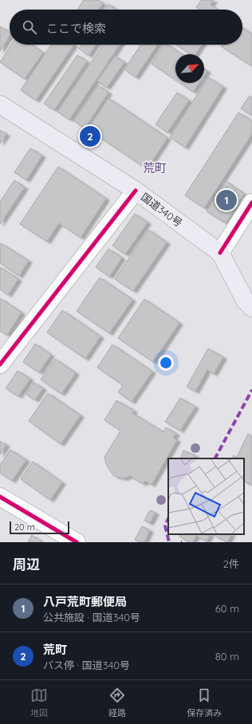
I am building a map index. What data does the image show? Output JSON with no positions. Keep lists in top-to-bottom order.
{
  "streets": {
    "highway": ["国道340号"]
  },
  "districts": ["荒町"],
  "scale_bar": "20 m",
  "north": "top right",
  "page": {
    "search": "ここで検索",
    "pins": ["2", "1"],
    "scale": "20 m",
    "heading": ["周辺", "2件"],
    "list": [
      {
        "mark": "1",
        "name": "八戸荒町郵便局",
        "note": "公共施設 · 国道340号",
        "value": "60 m"
      },
      {
        "mark": "2",
        "name": "荒町",
        "note": "バス停 · 国道340号",
        "value": "80 m"
      }
    ],
    "nav": ["地図", "経路", "保存済み"]
  }
}
